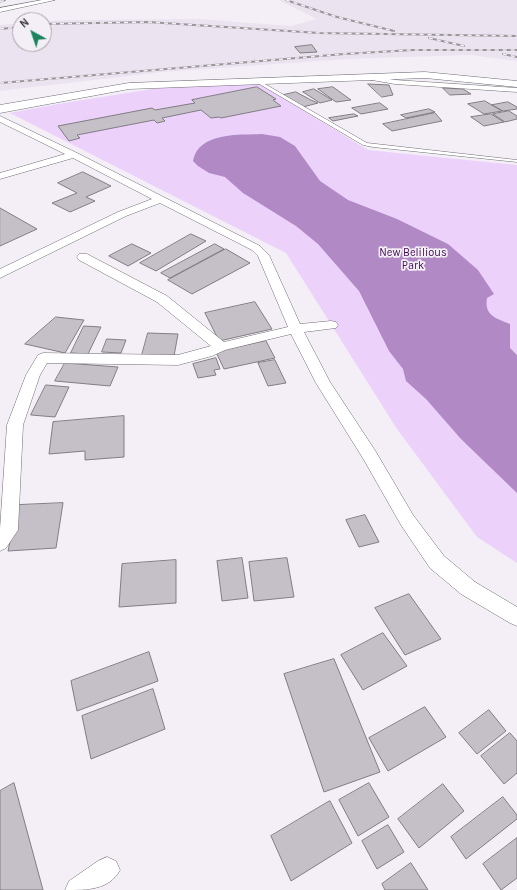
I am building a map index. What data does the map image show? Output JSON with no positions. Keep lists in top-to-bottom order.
{
  "parks": ["New Belilious Park"],
  "north": "top left"
}
